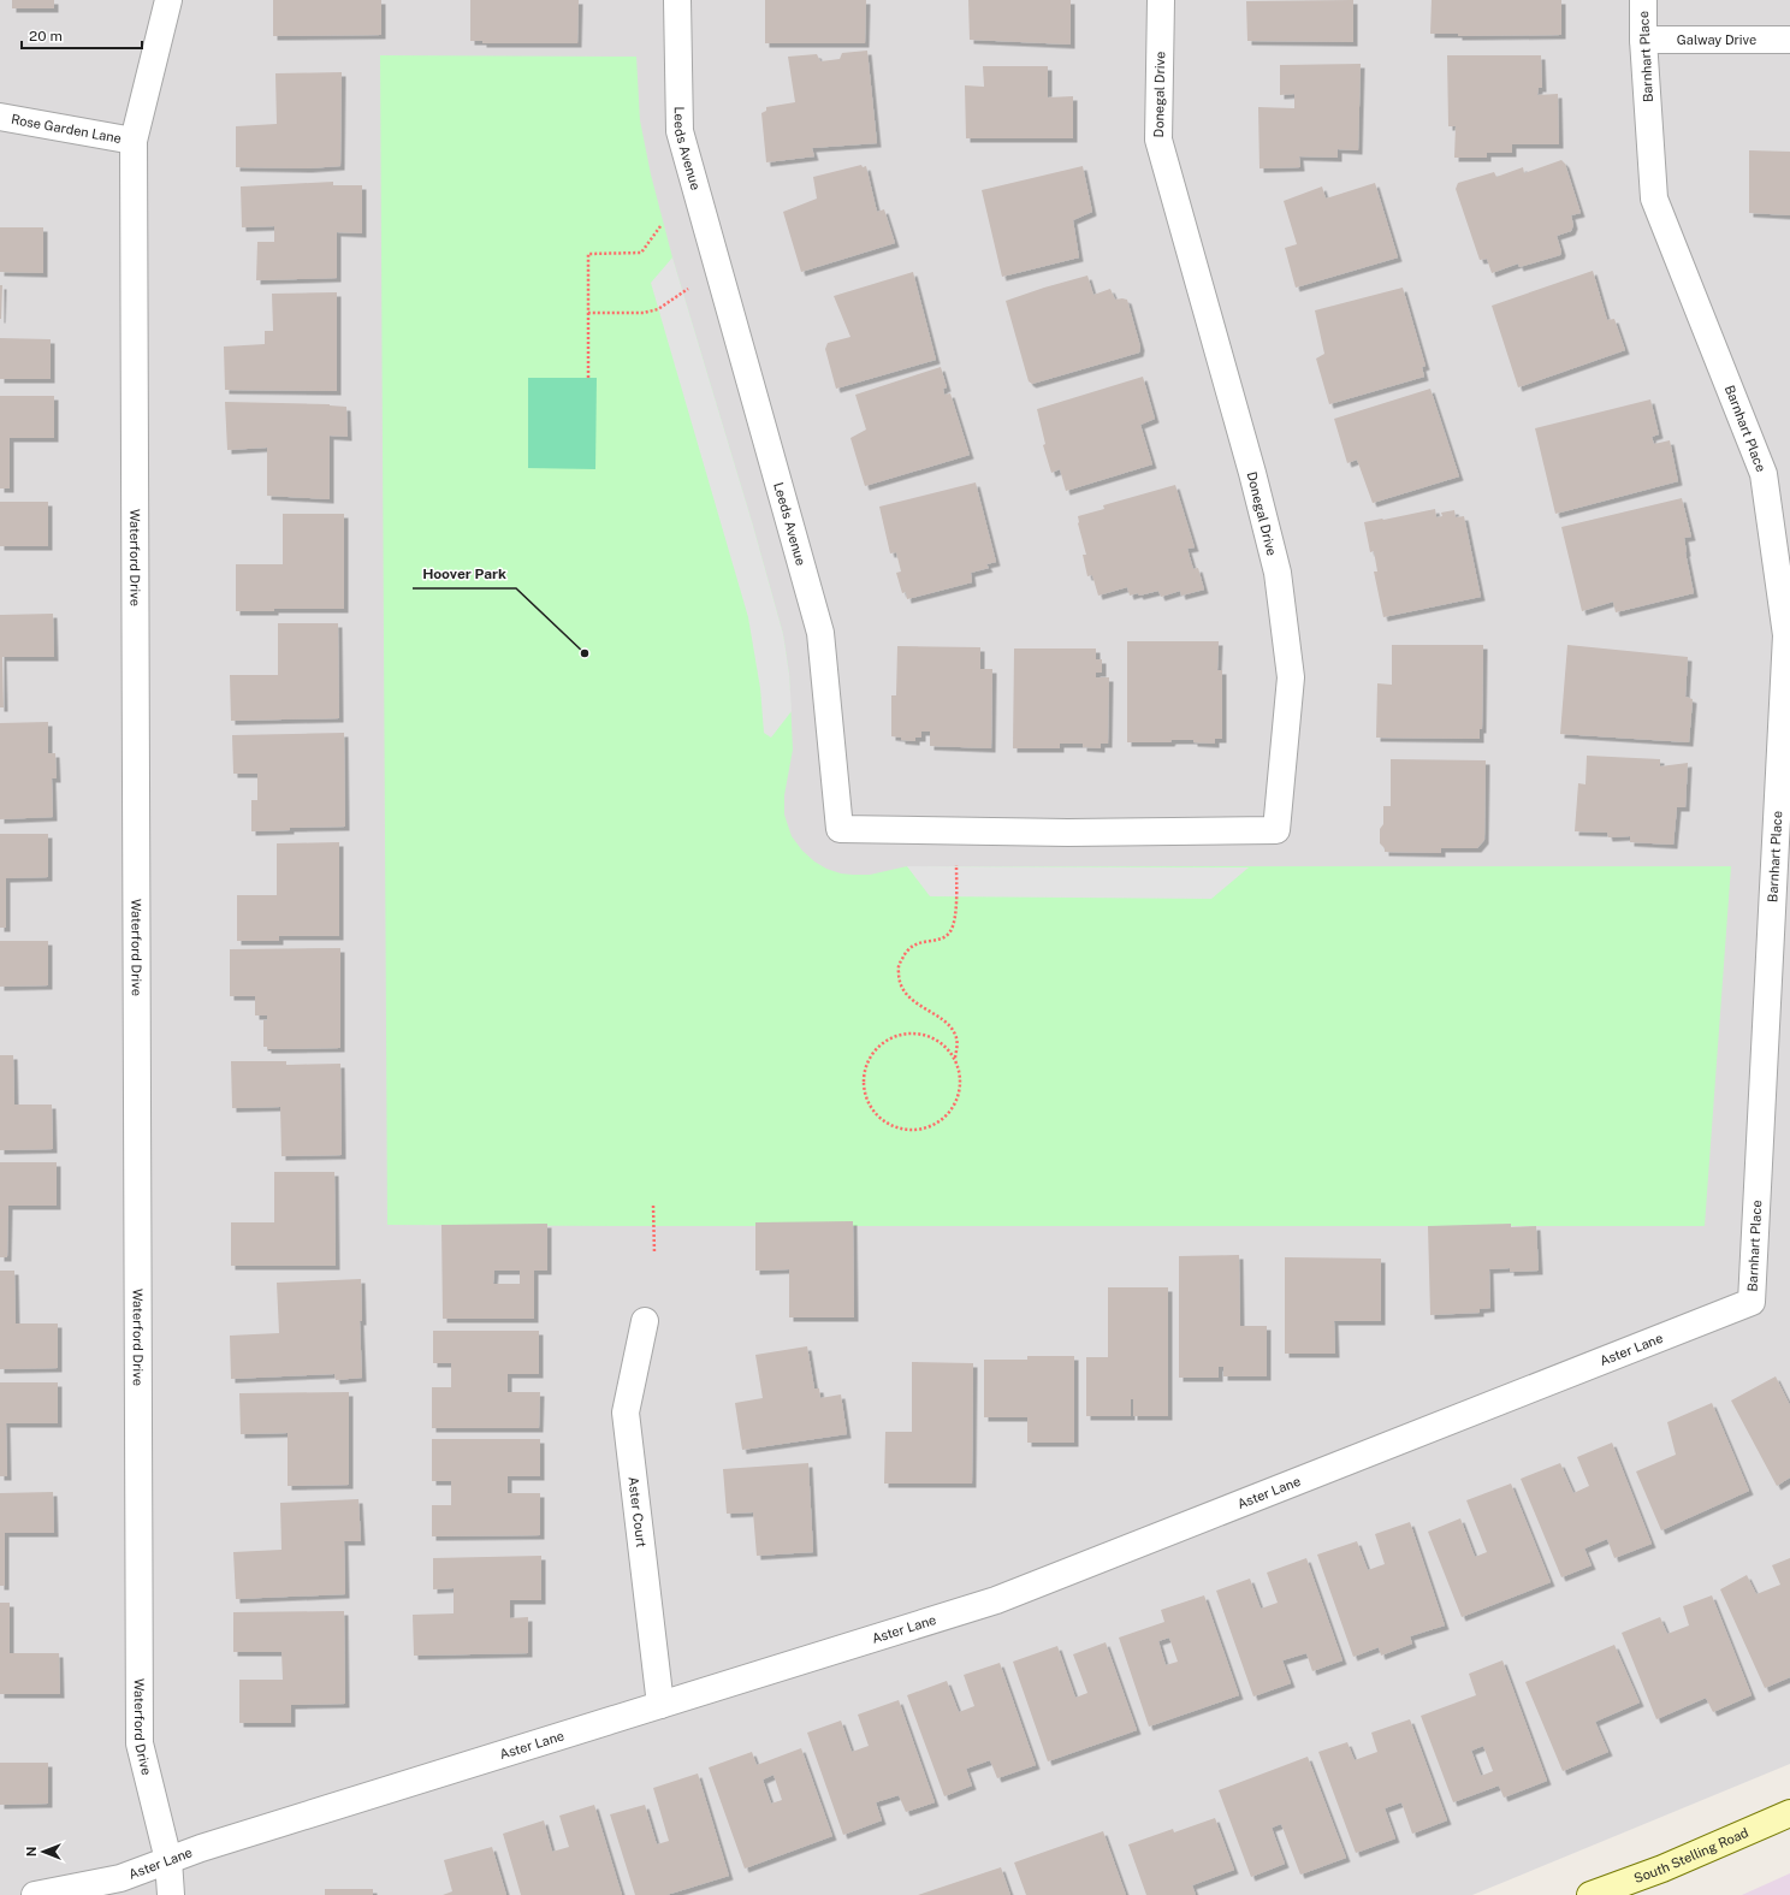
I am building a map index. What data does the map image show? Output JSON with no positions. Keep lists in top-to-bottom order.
{
  "streets": {
    "main road": ["South Stelling Road"],
    "street": [
      "Galway Drive",
      "Barnhart Place",
      "Donegal Drive",
      "Rose Garden Lane",
      "Leeds Avenue",
      "Waterford Drive",
      "Aster Lane",
      "Aster Court"
    ]
  },
  "crossings": [
    ["Galway Drive", "Barnhart Place"],
    ["Barnhart Place", "Aster Lane"],
    ["Donegal Drive", "Leeds Avenue"],
    ["Rose Garden Lane", "Waterford Drive"],
    ["Waterford Drive", "Aster Lane"],
    ["Aster Lane", "Aster Court"]
  ],
  "places": ["Hoover Park"],
  "scale_bar": "20 m",
  "north": "left"
}
